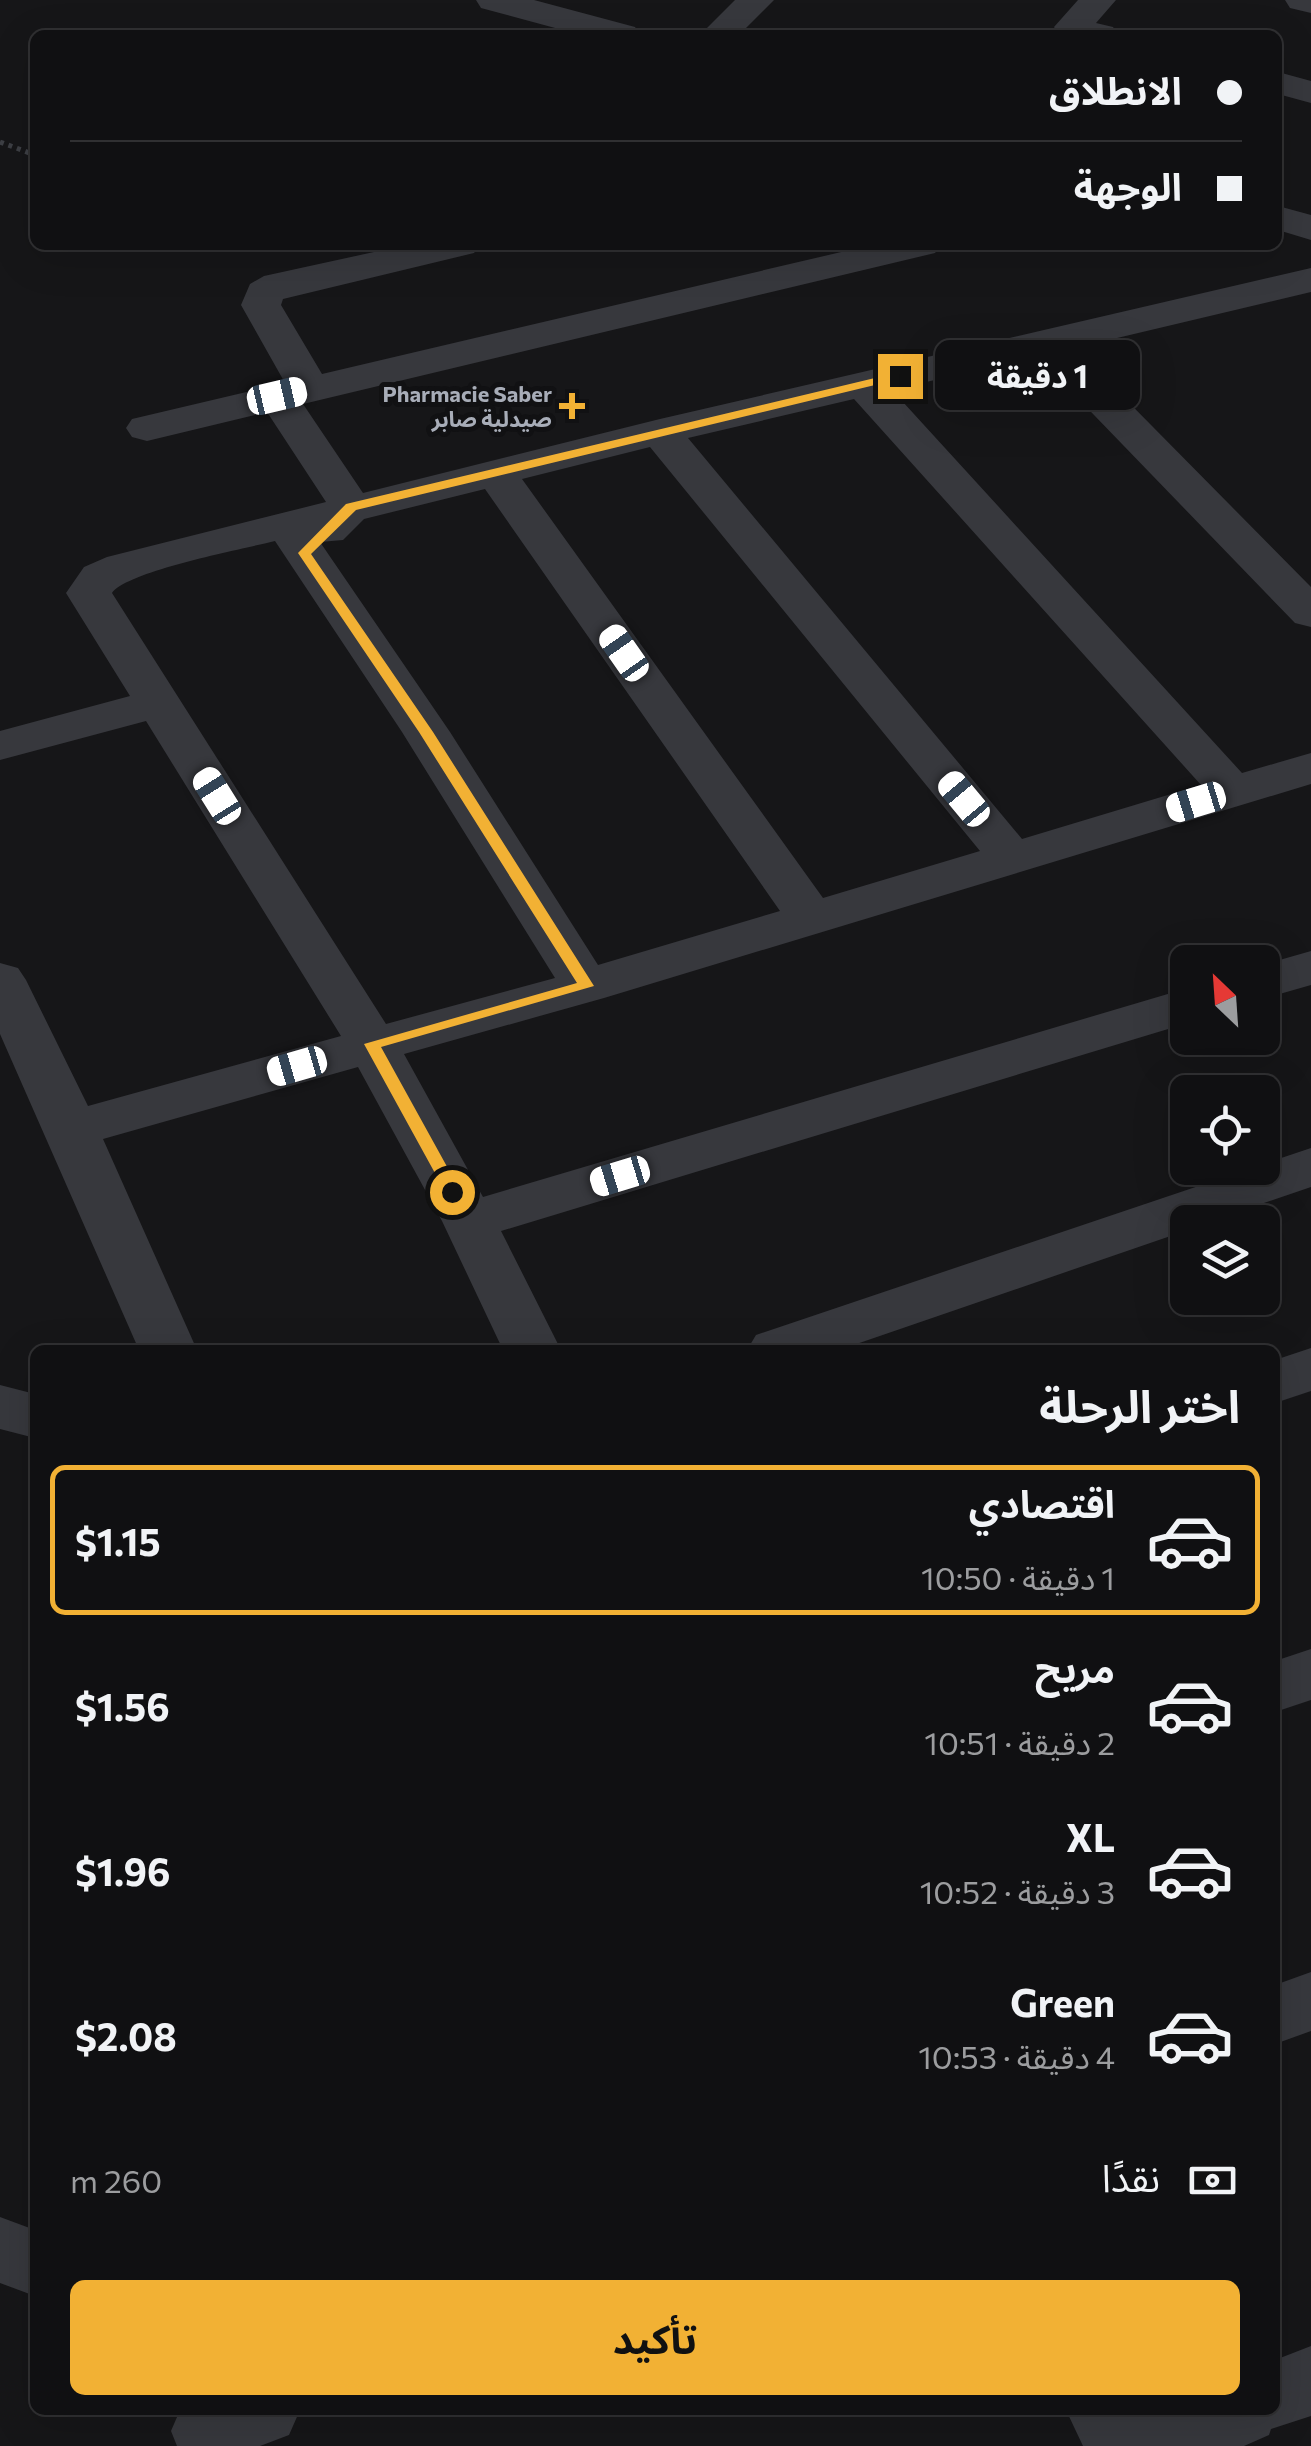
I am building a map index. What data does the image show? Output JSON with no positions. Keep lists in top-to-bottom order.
{
  "places": {
    "health": ["Pharmacie Saber صيدلية صابر"]
  },
  "north": "top left",
  "page": {
    "banner": ["الانطلاق", "الوجهة"],
    "bubble": "1 دقيقة",
    "heading": "اختر الرحلة",
    "list": [
      {
        "name": "اقتصادي",
        "note": "1 دقيقة · 10:50",
        "value": "$1.15"
      },
      {
        "name": "مريح",
        "note": "2 دقيقة · 10:51",
        "value": "$1.56"
      },
      {
        "name": "XL",
        "note": "3 دقيقة · 10:52",
        "value": "$1.96"
      },
      {
        "name": "Green",
        "note": "4 دقيقة · 10:53",
        "value": "$2.08"
      }
    ],
    "pay": ["نقدًا", "260 m"],
    "buttons": "تأكيد"
  }
}
